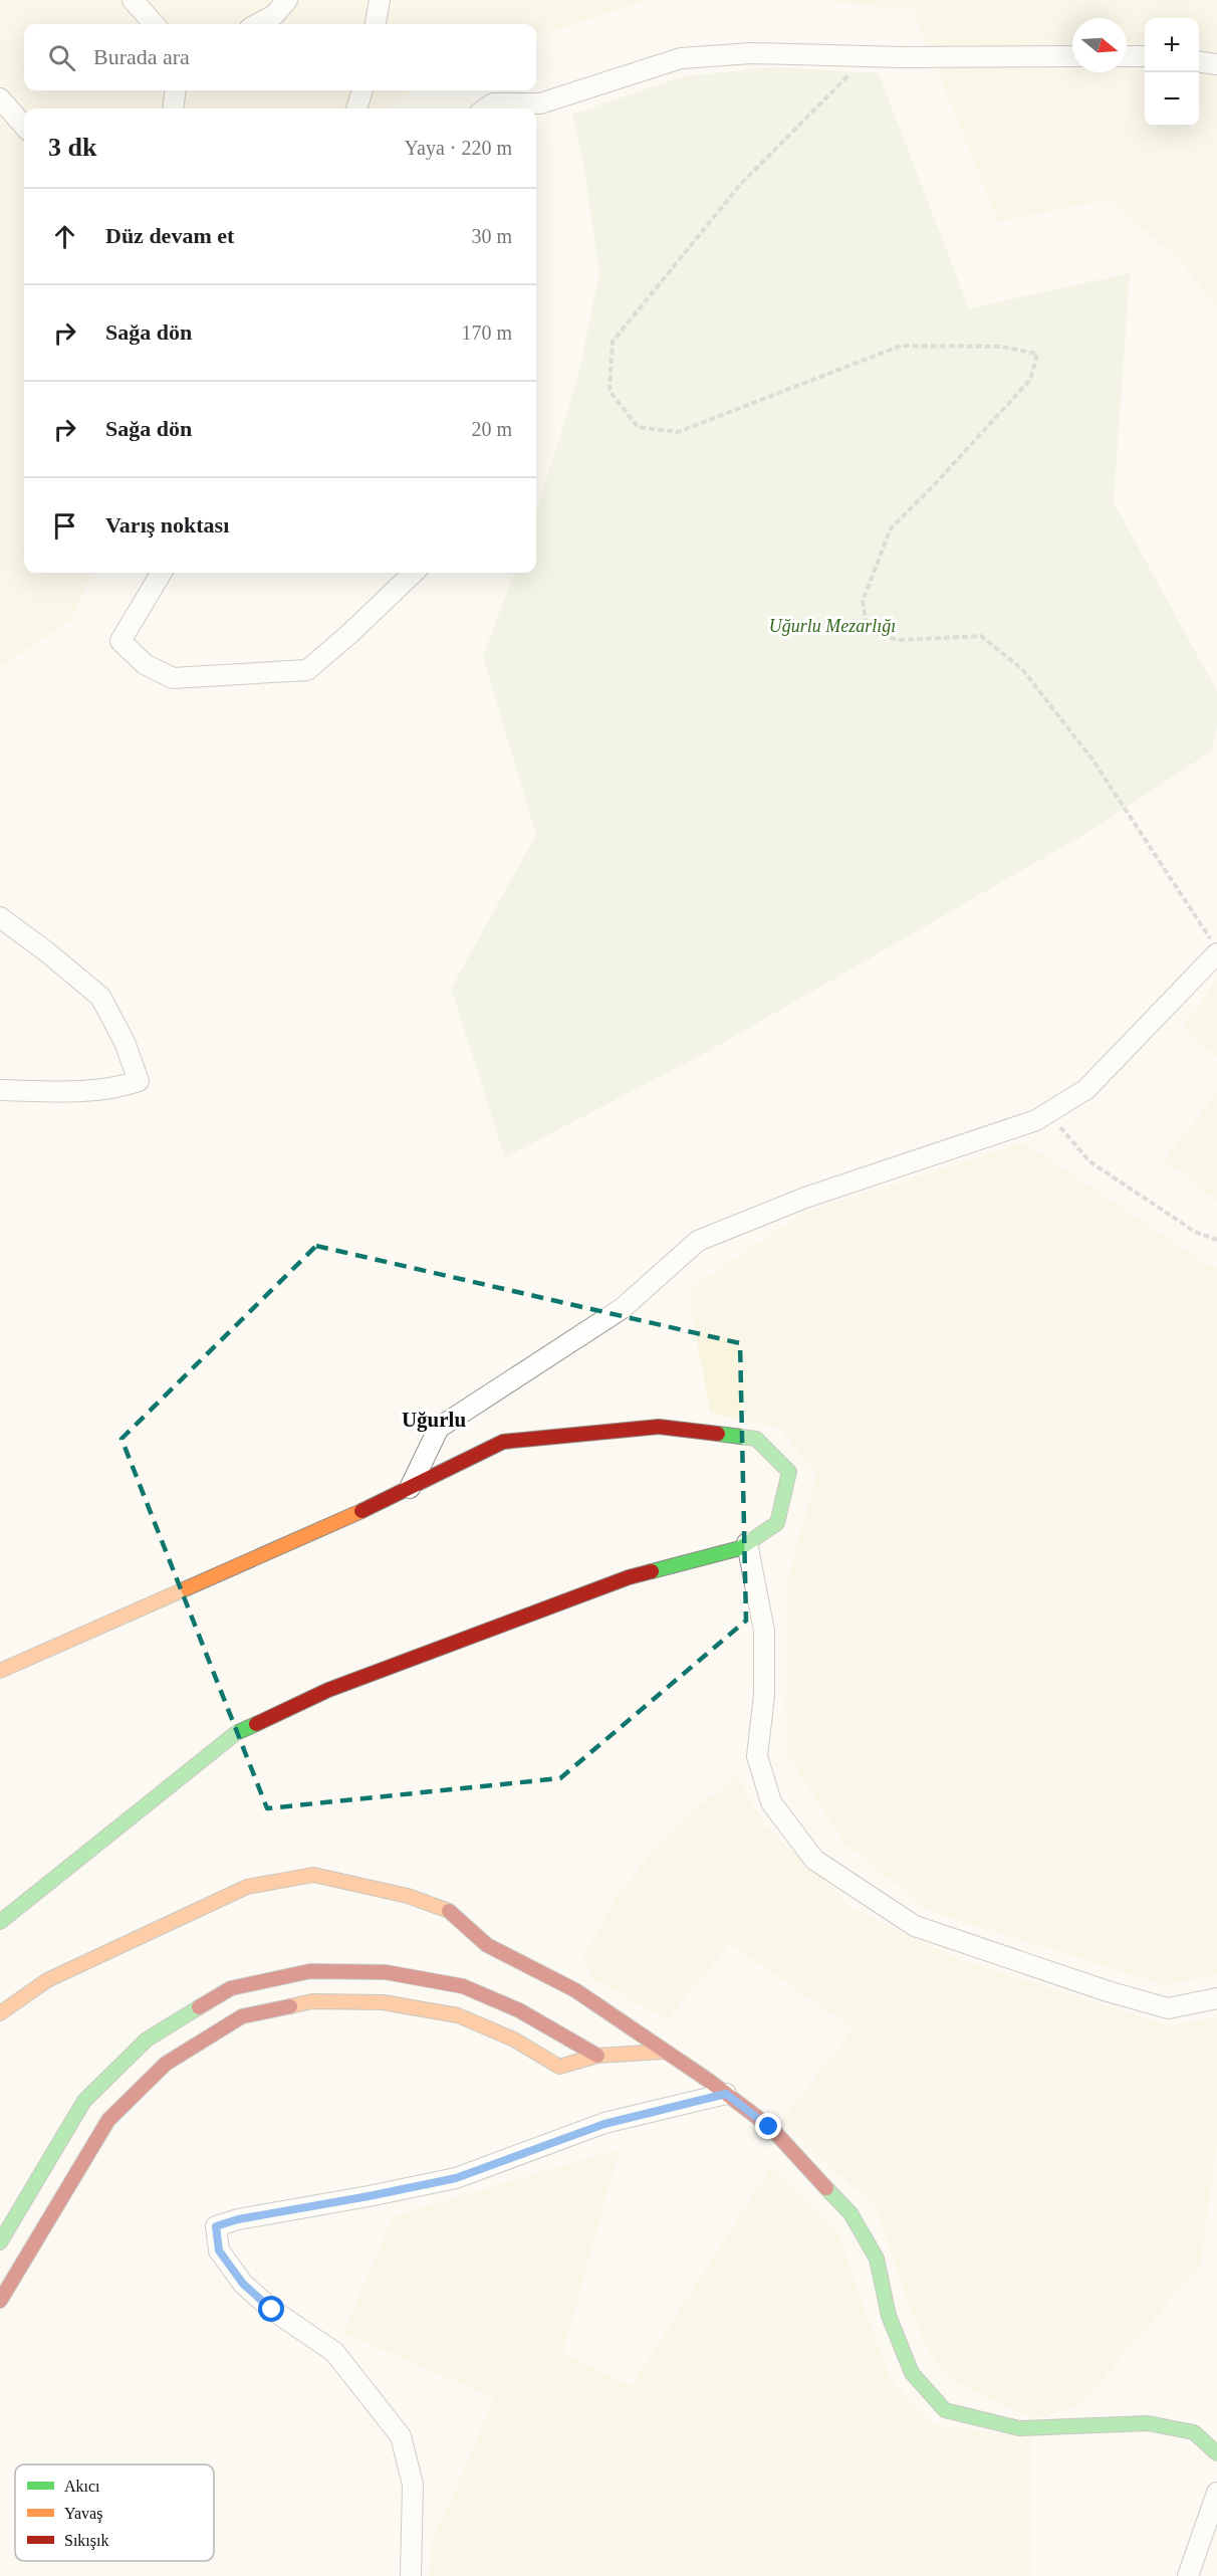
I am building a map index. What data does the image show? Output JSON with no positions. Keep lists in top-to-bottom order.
{
  "districts": ["Uğurlu"],
  "parks": ["Uğurlu Mezarlığı"],
  "legend": ["Akıcı", "Yavaş", "Sıkışık"],
  "north": "right",
  "page": {
    "map_buttons": ["+", "−"],
    "search": "Burada ara",
    "heading": ["3 dk", "Yaya · 220 m"],
    "list": [
      ["Düz devam et", "30 m"],
      ["Sağa dön", "170 m"],
      ["Sağa dön", "20 m"],
      "Varış noktası"
    ]
  }
}
